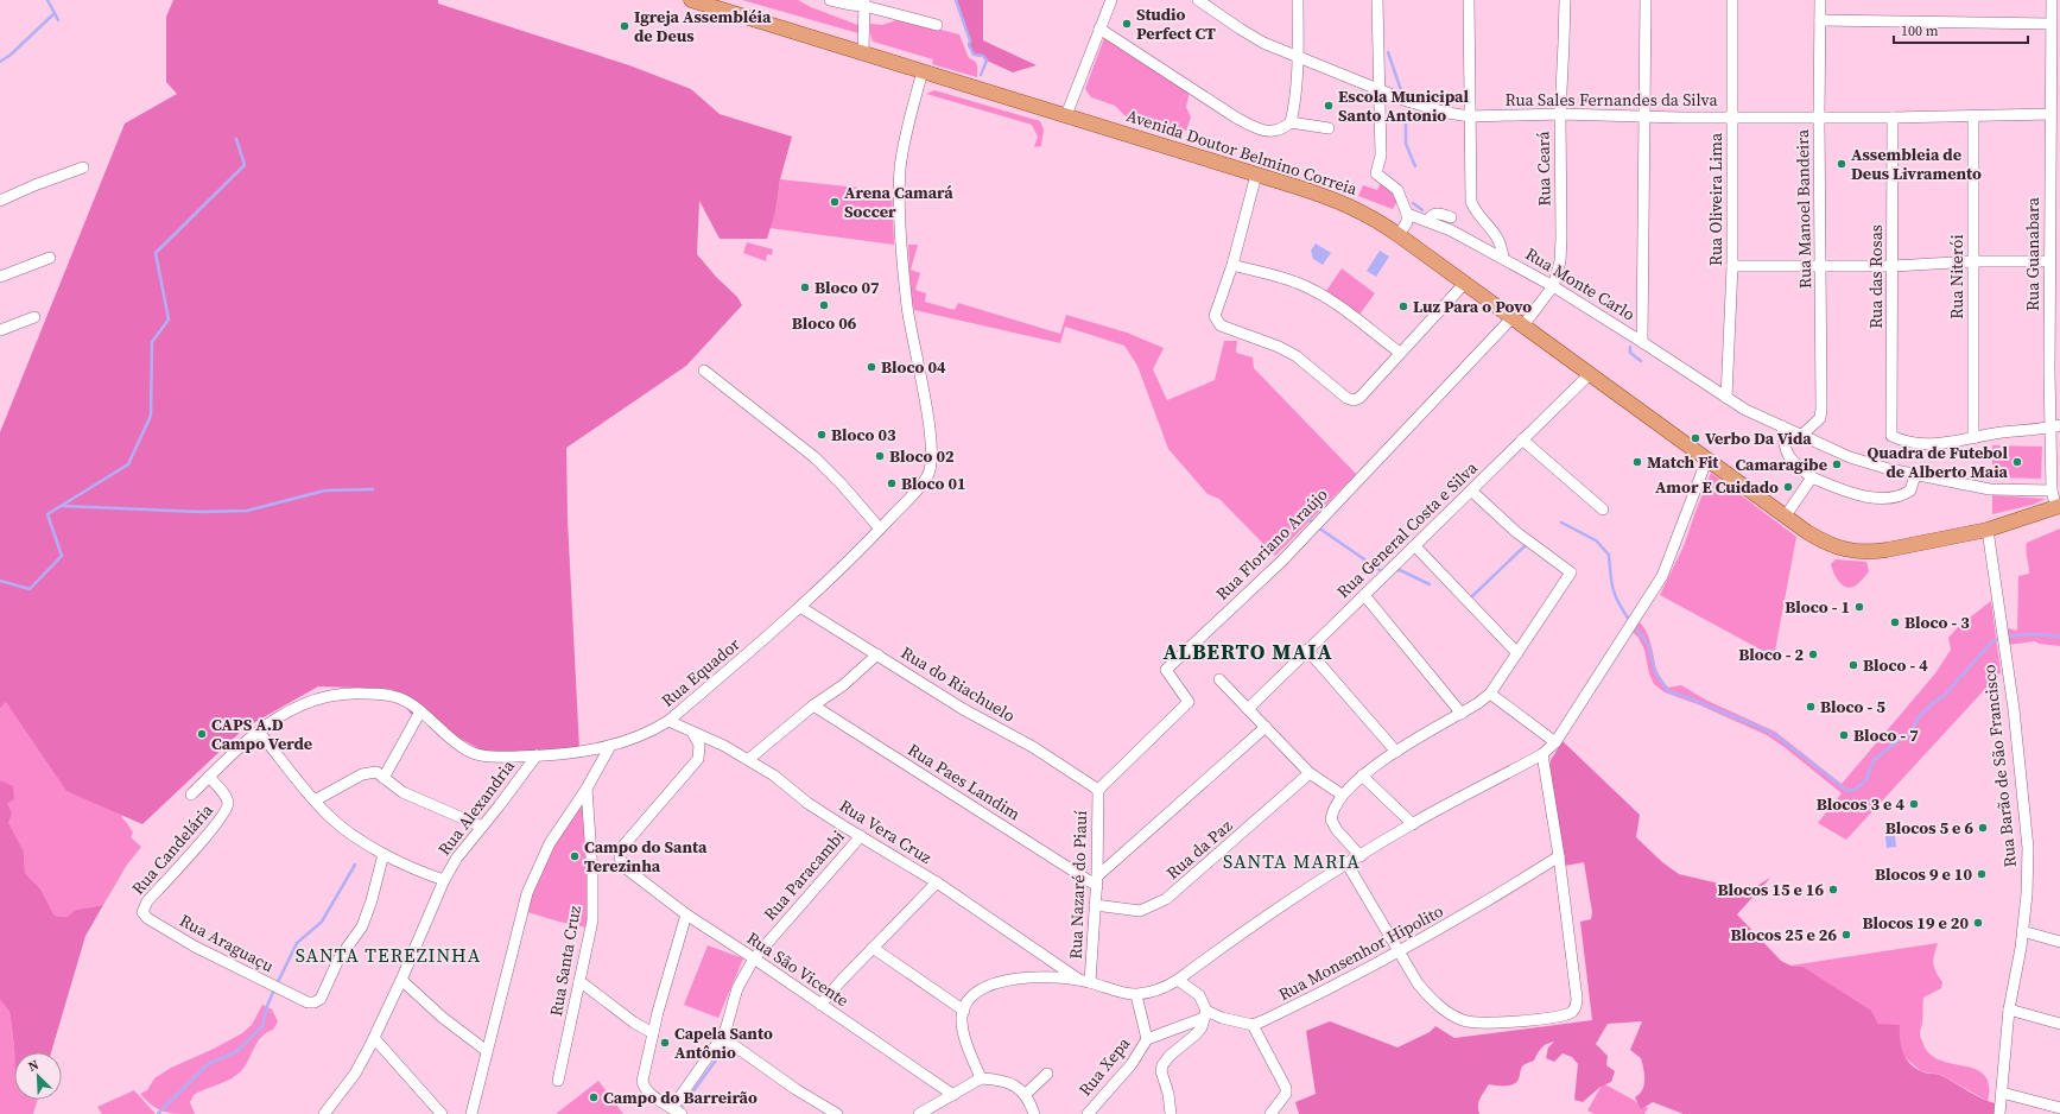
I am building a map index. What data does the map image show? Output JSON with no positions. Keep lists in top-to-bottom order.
{
  "streets": {
    "main road": ["Avenida Doutor Belmino Correia"],
    "street": [
      "Rua Sales Fernandes da Silva",
      "Rua Ceará",
      "Rua Oliveira Lima",
      "Rua Manoel Bandeira",
      "Rua Guanabara",
      "Rua das Rosas",
      "Rua Niterói",
      "Rua Monte Carlo",
      "Rua General Costa e Silva",
      "Rua Floriano Araújo",
      "Rua Equador",
      "Rua do Riachuelo",
      "Rua Barão de São Francisco",
      "Rua Paes Landim",
      "Rua Alexandria",
      "Rua Vera Cruz",
      "Rua Candelária",
      "Rua da Paz",
      "Rua Paracambi",
      "Rua Nazaré do Piauí",
      "Rua Araguaçu",
      "Rua Monsenhor Hipolito",
      "Rua Santa Cruz",
      "Rua São Vicente",
      "Rua Xepa"
    ]
  },
  "crossings": [
    ["Rua Sales Fernandes da Silva", "Rua Ceará"],
    ["Rua Sales Fernandes da Silva", "Rua Oliveira Lima"],
    ["Rua Sales Fernandes da Silva", "Rua Manoel Bandeira"],
    ["Rua Sales Fernandes da Silva", "Rua Guanabara"],
    ["Rua Sales Fernandes da Silva", "Rua das Rosas"],
    ["Rua Sales Fernandes da Silva", "Rua Niterói"],
    ["Avenida Doutor Belmino Correia", "Rua Ceará"],
    ["Avenida Doutor Belmino Correia", "Rua Guanabara"],
    ["Avenida Doutor Belmino Correia", "Rua General Costa e Silva"],
    ["Avenida Doutor Belmino Correia", "Rua Floriano Araújo"],
    ["Avenida Doutor Belmino Correia", "Rua Equador"],
    ["Avenida Doutor Belmino Correia", "Rua Barão de São Francisco"],
    ["Rua Ceará", "Rua Monte Carlo"],
    ["Rua Ceará", "Rua Floriano Araújo"],
    ["Rua Oliveira Lima", "Rua Monte Carlo"],
    ["Rua Manoel Bandeira", "Rua Monte Carlo"],
    ["Rua Guanabara", "Rua Monte Carlo"],
    ["Rua das Rosas", "Rua Niterói"],
    ["Rua Floriano Araújo", "Rua do Riachuelo"],
    ["Rua Floriano Araújo", "Rua Nazaré do Piauí"],
    ["Rua Equador", "Rua do Riachuelo"],
    ["Rua Equador", "Rua Vera Cruz"],
    ["Rua Equador", "Rua Candelária"],
    ["Rua do Riachuelo", "Rua Nazaré do Piauí"],
    ["Rua Paes Landim", "Rua Nazaré do Piauí"],
    ["Rua Alexandria", "Rua Candelária"],
    ["Rua Alexandria", "Rua Araguaçu"],
    ["Rua Vera Cruz", "Rua Paracambi"],
    ["Rua Vera Cruz", "Rua Nazaré do Piauí"],
    ["Rua Vera Cruz", "Rua São Vicente"],
    ["Rua Candelária", "Rua Araguaçu"],
    ["Rua da Paz", "Rua Nazaré do Piauí"],
    ["Rua Paracambi", "Rua São Vicente"]
  ],
  "districts": ["ALBERTO MAIA", "SANTA MARIA", "SANTA TEREZINHA"],
  "places": [
    "Studio Perfect CT",
    "Igreja Assembléia de Deus",
    "Escola Municipal Santo Antonio",
    "Assembleia de Deus Livramento",
    "Arena Camará Soccer",
    "Bloco 07",
    "Bloco 06",
    "Luz Para o Povo",
    "Bloco 04",
    "Bloco 03",
    "Verbo Da Vida",
    "Bloco 02",
    "Match Fit",
    "Quadra de Futebol de Alberto Maia",
    "Camaragibe",
    "Bloco 01",
    "Amor E Cuidado",
    "Bloco - 1",
    "Bloco - 3",
    "Bloco - 2",
    "Bloco - 4",
    "Bloco - 5",
    "CAPS A.D Campo Verde",
    "Bloco - 7",
    "Blocos 3 e 4",
    "Blocos 5 e 6",
    "Campo do Santa Terezinha",
    "Blocos 9 e 10",
    "Blocos 15 e 16",
    "Blocos 19 e 20",
    "Blocos 25 e 26",
    "Capela Santo Antônio",
    "Campo do Barreirão"
  ],
  "scale_bar": "100 m",
  "north": "top left"
}
